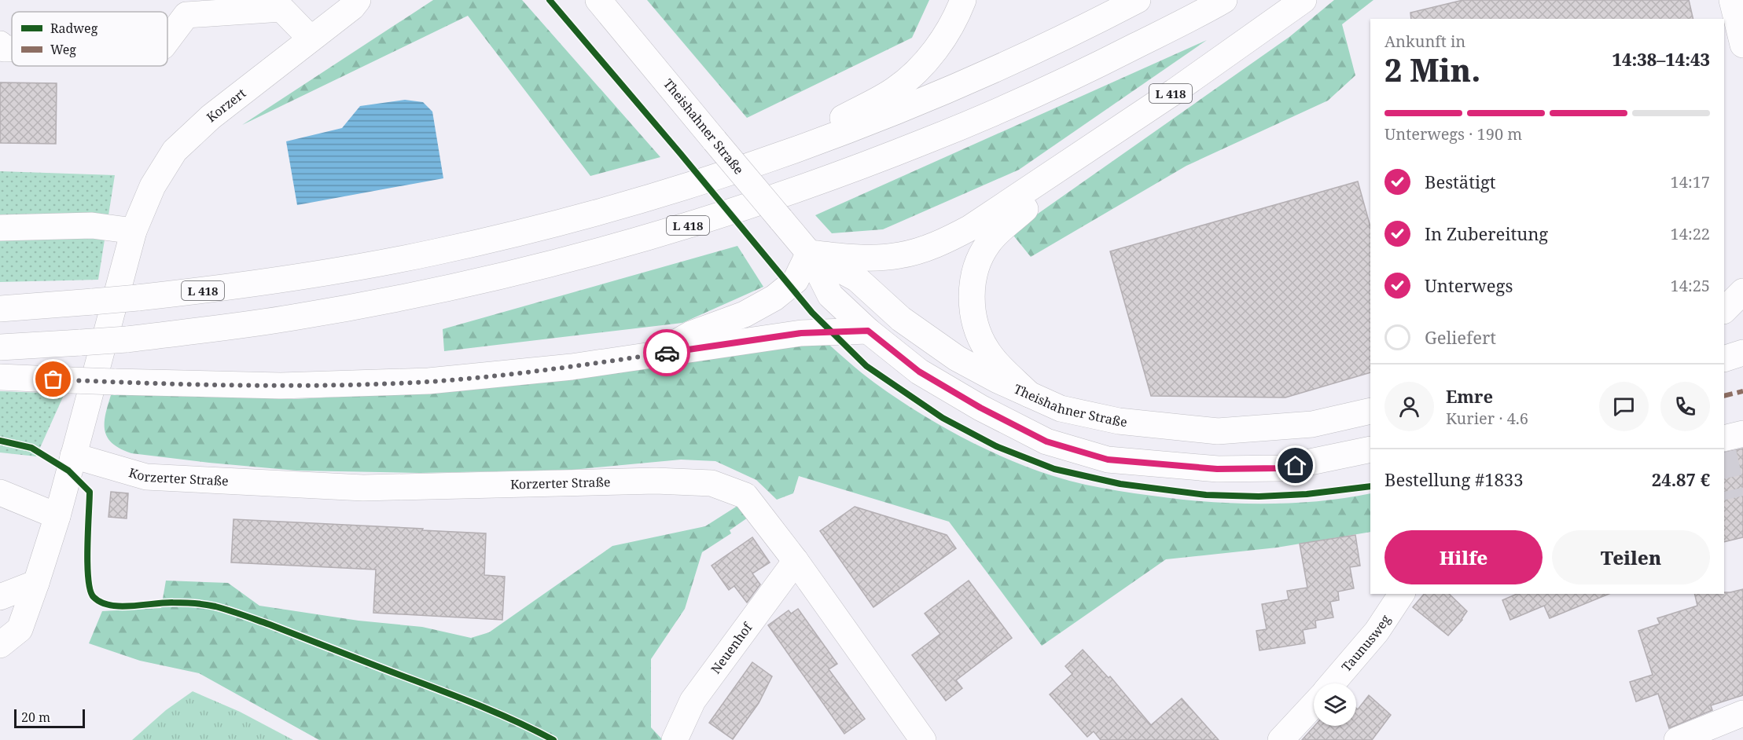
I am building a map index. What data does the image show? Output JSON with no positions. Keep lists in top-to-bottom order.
{
  "streets": {
    "main road": [
      "L 418",
      "Korzert",
      "Theishahner Straße",
      "Korzerter Straße",
      "Taunusweg",
      "Neuenhof"
    ]
  },
  "crossings": [
    ["L 418", "Theishahner Straße"],
    ["Korzert", "Korzerter Straße"],
    ["Korzerter Straße", "Neuenhof"]
  ],
  "legend": ["Radweg", "Weg"],
  "scale_bar": "20 m",
  "page": {
    "heading": ["2 Min.", "Ankunft in", "14:38–14:43"],
    "panel": [
      "Emre",
      "Kurier · 4.6",
      "Bestellung #1833",
      "24.87 €"
    ],
    "bar": "Unterwegs · 190 m",
    "list": [
      ["Bestätigt", "14:17"],
      ["In Zubereitung", "14:22"],
      ["Unterwegs", "14:25"],
      "Geliefert"
    ],
    "buttons": ["Hilfe", "Teilen"],
    "scale": "20 m"
  }
}
